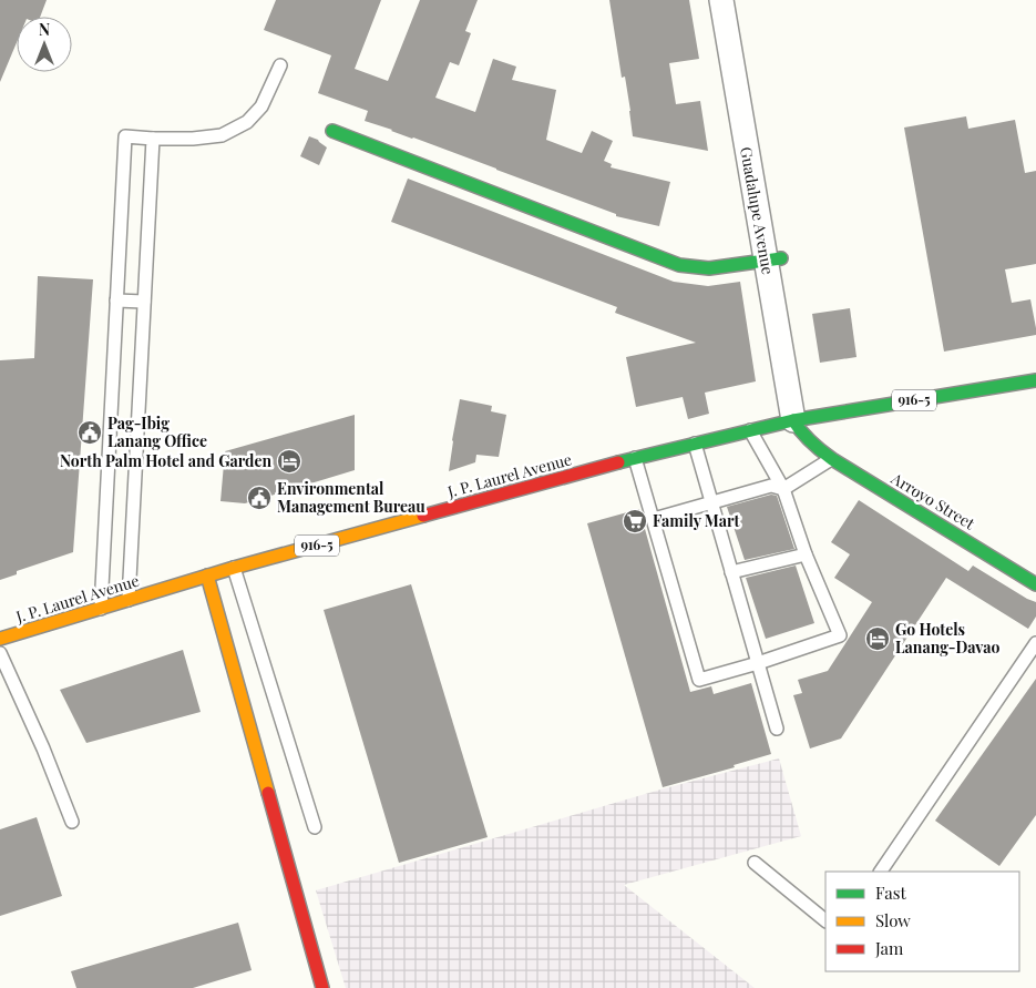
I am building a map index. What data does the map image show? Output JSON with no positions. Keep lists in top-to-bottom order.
{
  "streets": {
    "street": [
      "Guadalupe Avenue",
      "916-5",
      "J. P. Laurel Avenue",
      "Arroyo Street"
    ]
  },
  "crossings": [
    ["Guadalupe Avenue", "J. P. Laurel Avenue"],
    ["Guadalupe Avenue", "Arroyo Street"],
    ["J. P. Laurel Avenue", "Arroyo Street"]
  ],
  "places": {
    "public building": ["Pag-Ibig Lanang Office", "Environmental Management Bureau"],
    "hotel": ["North Palm Hotel and Garden", "Go Hotels Lanang-Davao"],
    "supermarket": ["Family Mart"]
  },
  "legend": ["Fast", "Slow", "Jam"],
  "north": "top"
}
